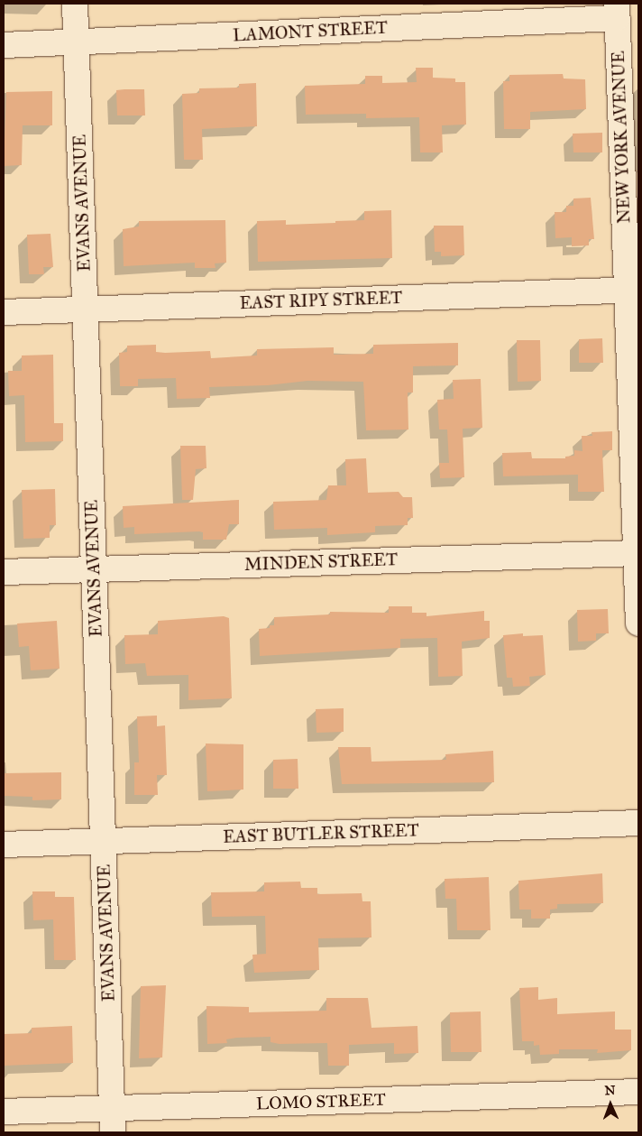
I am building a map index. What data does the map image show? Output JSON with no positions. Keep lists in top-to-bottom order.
{
  "streets": {
    "street": [
      "LAMONT STREET",
      "NEW YORK AVENUE",
      "EVANS AVENUE",
      "EAST RIPY STREET",
      "MINDEN STREET",
      "EAST BUTLER STREET",
      "LOMO STREET"
    ]
  },
  "crossings": [
    ["LAMONT STREET", "NEW YORK AVENUE"],
    ["LAMONT STREET", "EVANS AVENUE"],
    ["NEW YORK AVENUE", "EAST RIPY STREET"],
    ["NEW YORK AVENUE", "MINDEN STREET"],
    ["EVANS AVENUE", "EAST RIPY STREET"],
    ["EVANS AVENUE", "MINDEN STREET"],
    ["EVANS AVENUE", "EAST BUTLER STREET"],
    ["EVANS AVENUE", "LOMO STREET"]
  ],
  "north": "top"
}
